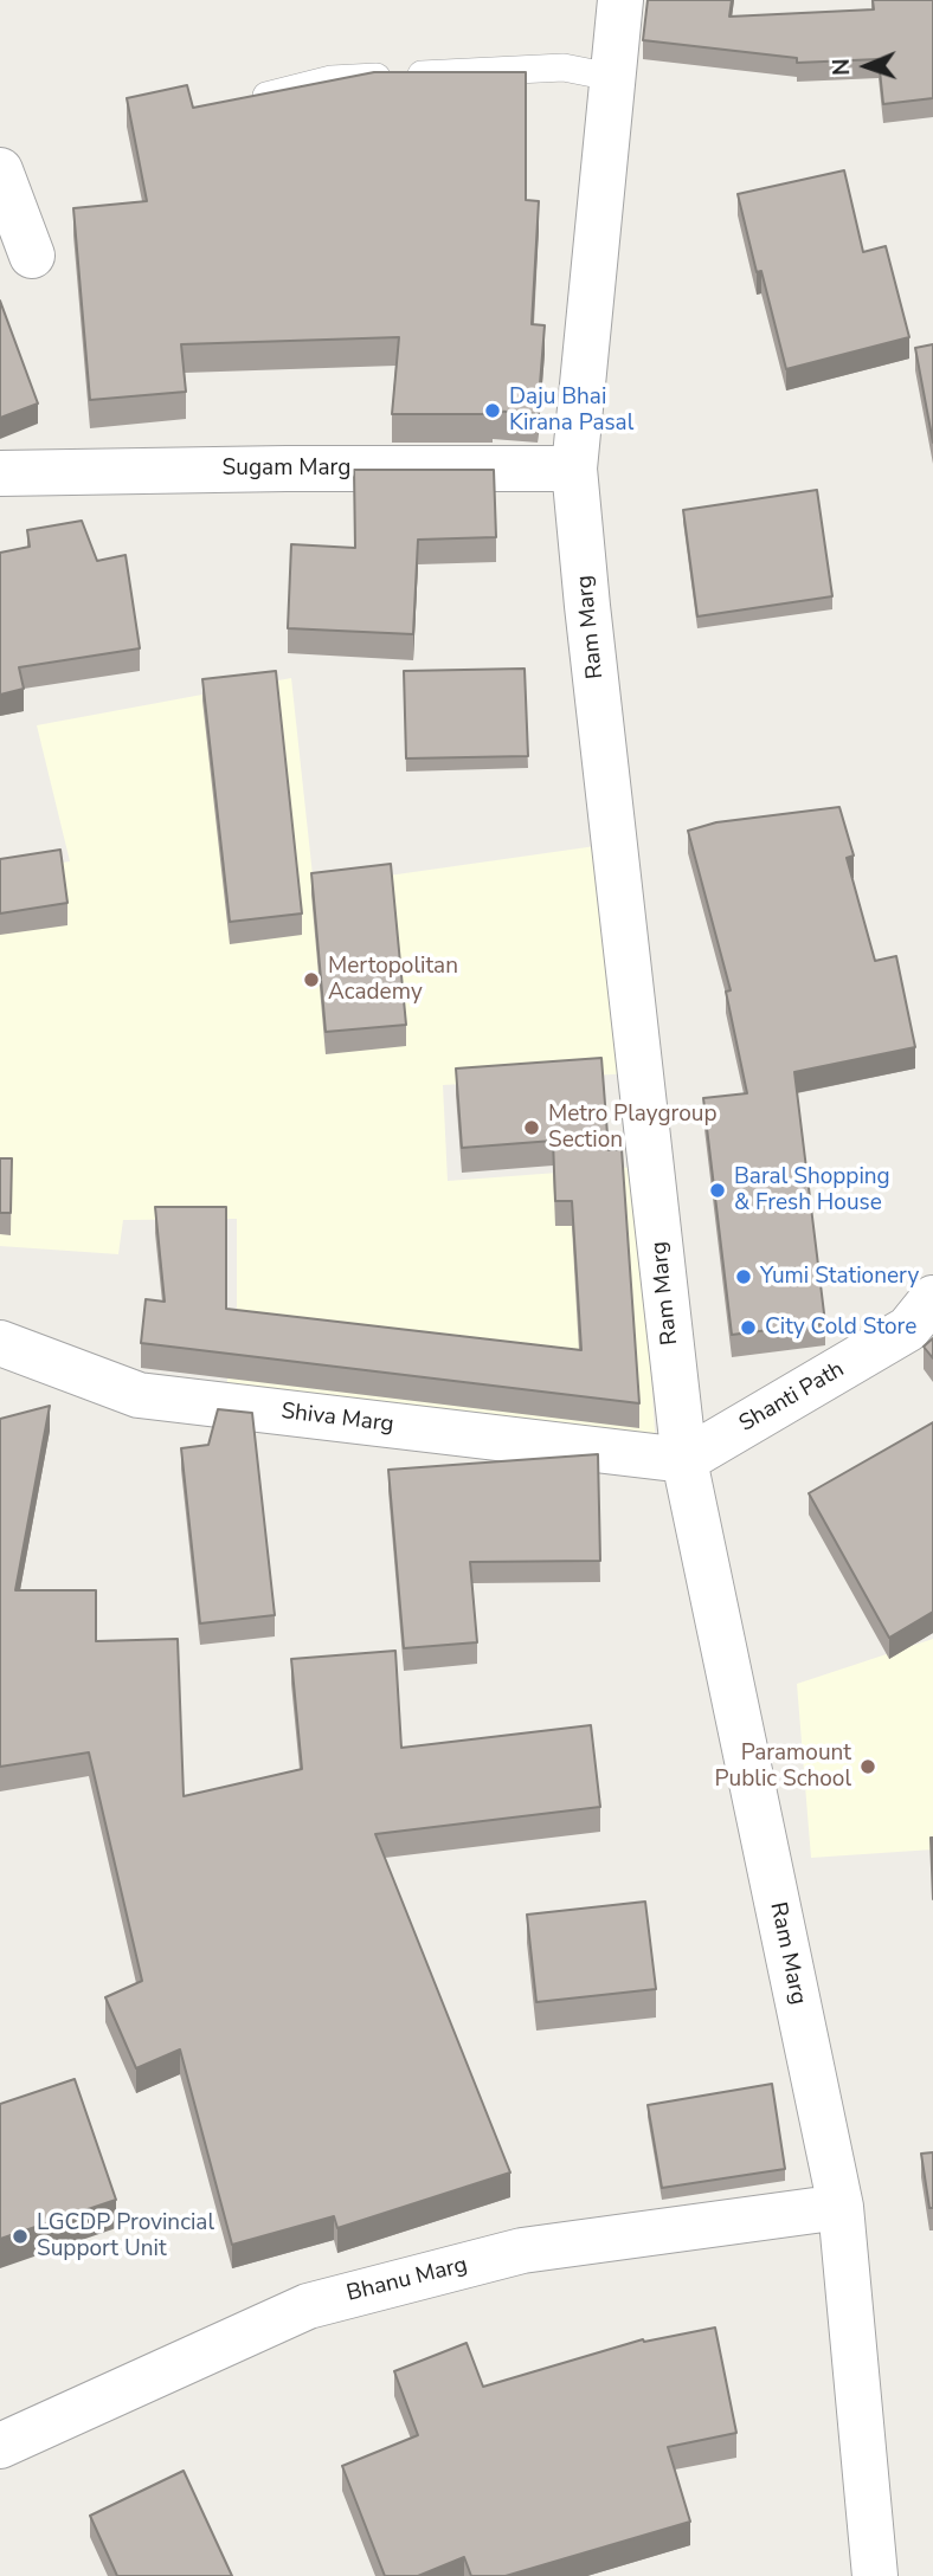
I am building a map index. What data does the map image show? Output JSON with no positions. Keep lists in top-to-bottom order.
{
  "streets": {
    "street": [
      "Sugam Marg",
      "Ram Marg",
      "Shanti Path",
      "Shiva Marg",
      "Bhanu Marg"
    ]
  },
  "crossings": [
    ["Sugam Marg", "Ram Marg"],
    ["Ram Marg", "Shanti Path"],
    ["Ram Marg", "Shiva Marg"],
    ["Ram Marg", "Bhanu Marg"],
    ["Shanti Path", "Shiva Marg"]
  ],
  "places": [
    "Daju Bhai Kirana Pasal",
    "Mertopolitan Academy",
    "Metro Playgroup Section",
    "Baral Shopping & Fresh House",
    "Yumi Stationery",
    "City Cold Store",
    "Paramount Public School",
    "LGCDP Provincial Support Unit"
  ],
  "north": "left"
}
